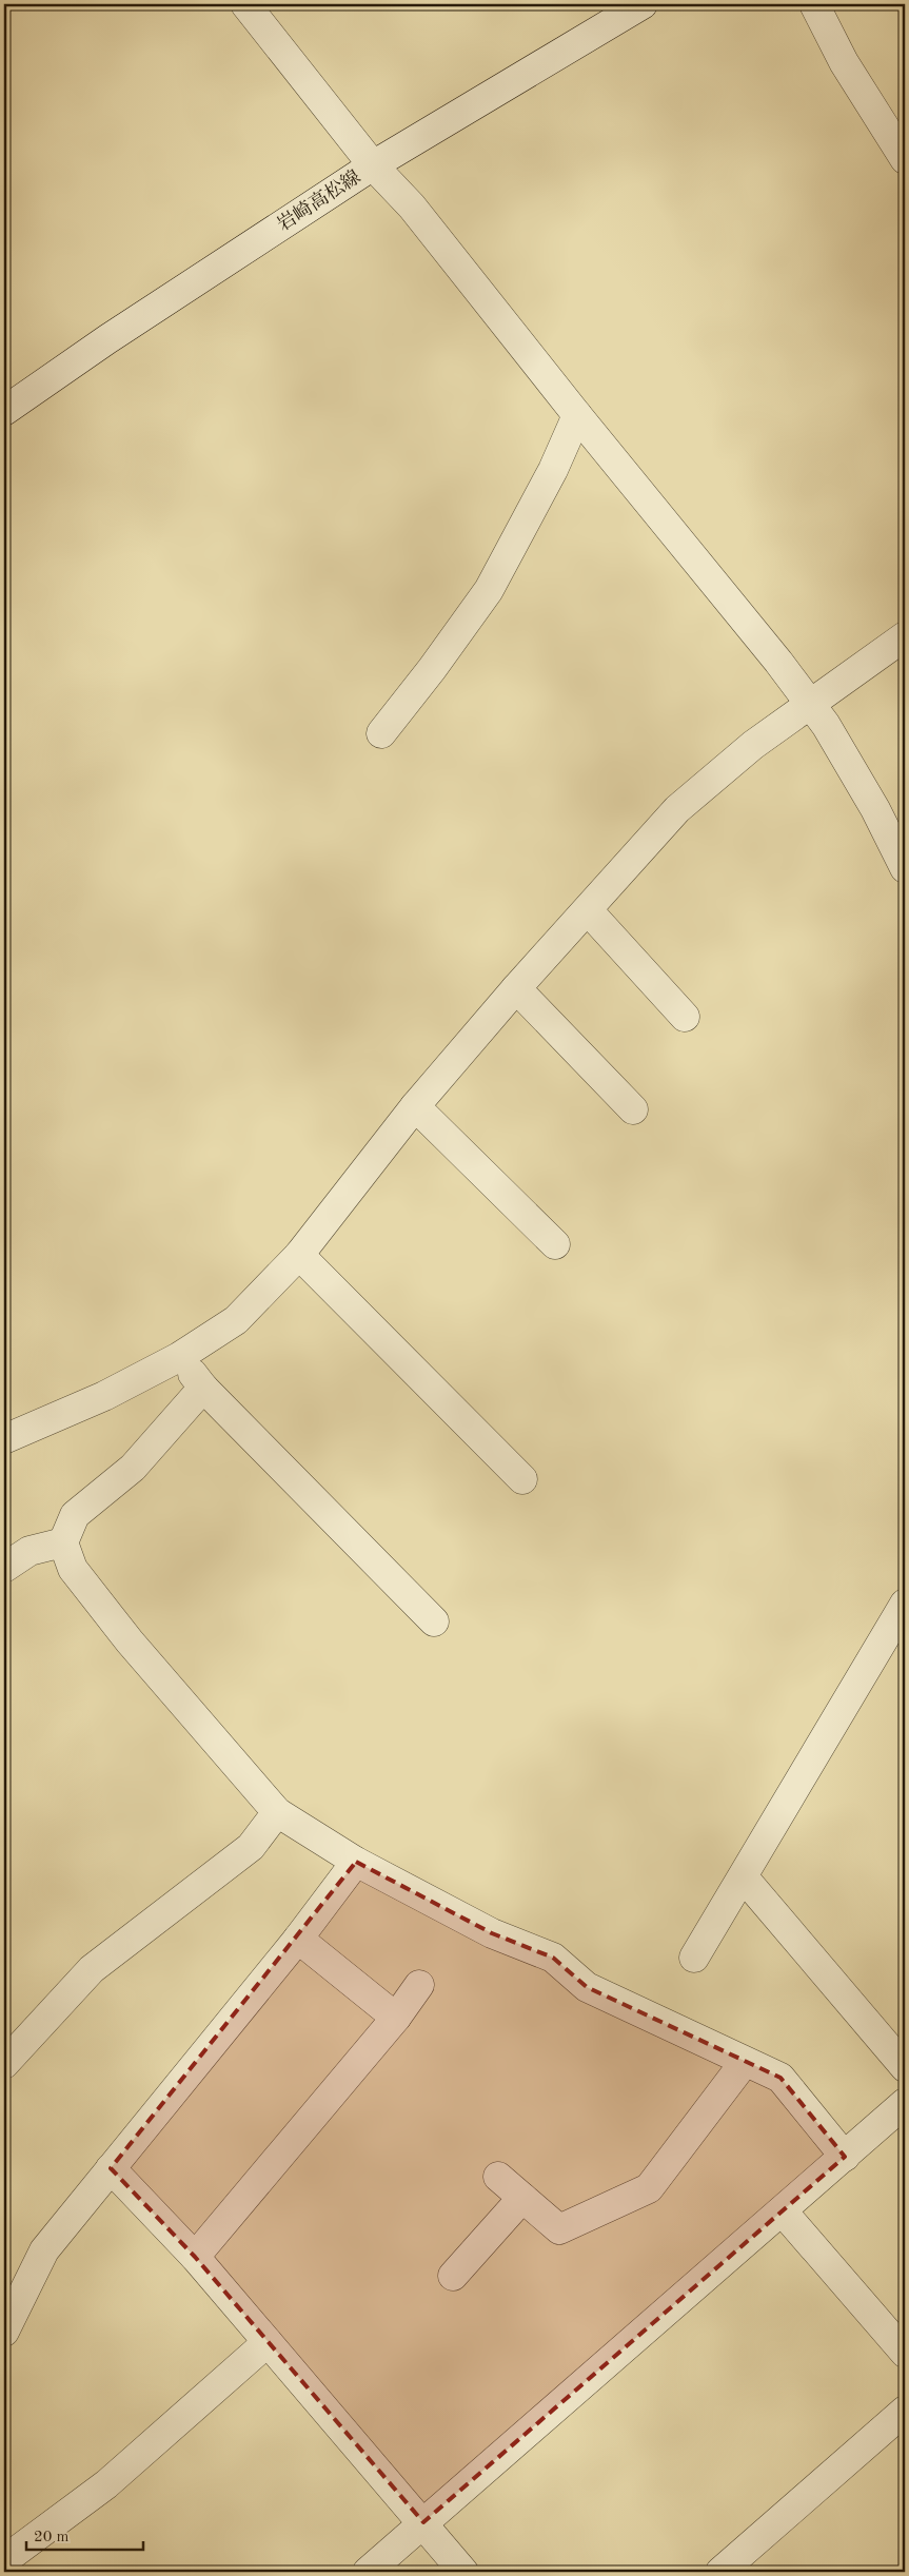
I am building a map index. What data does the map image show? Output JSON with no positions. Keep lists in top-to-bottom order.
{
  "streets": {
    "street": ["岩崎高松線"]
  },
  "scale_bar": "20 m"
}
